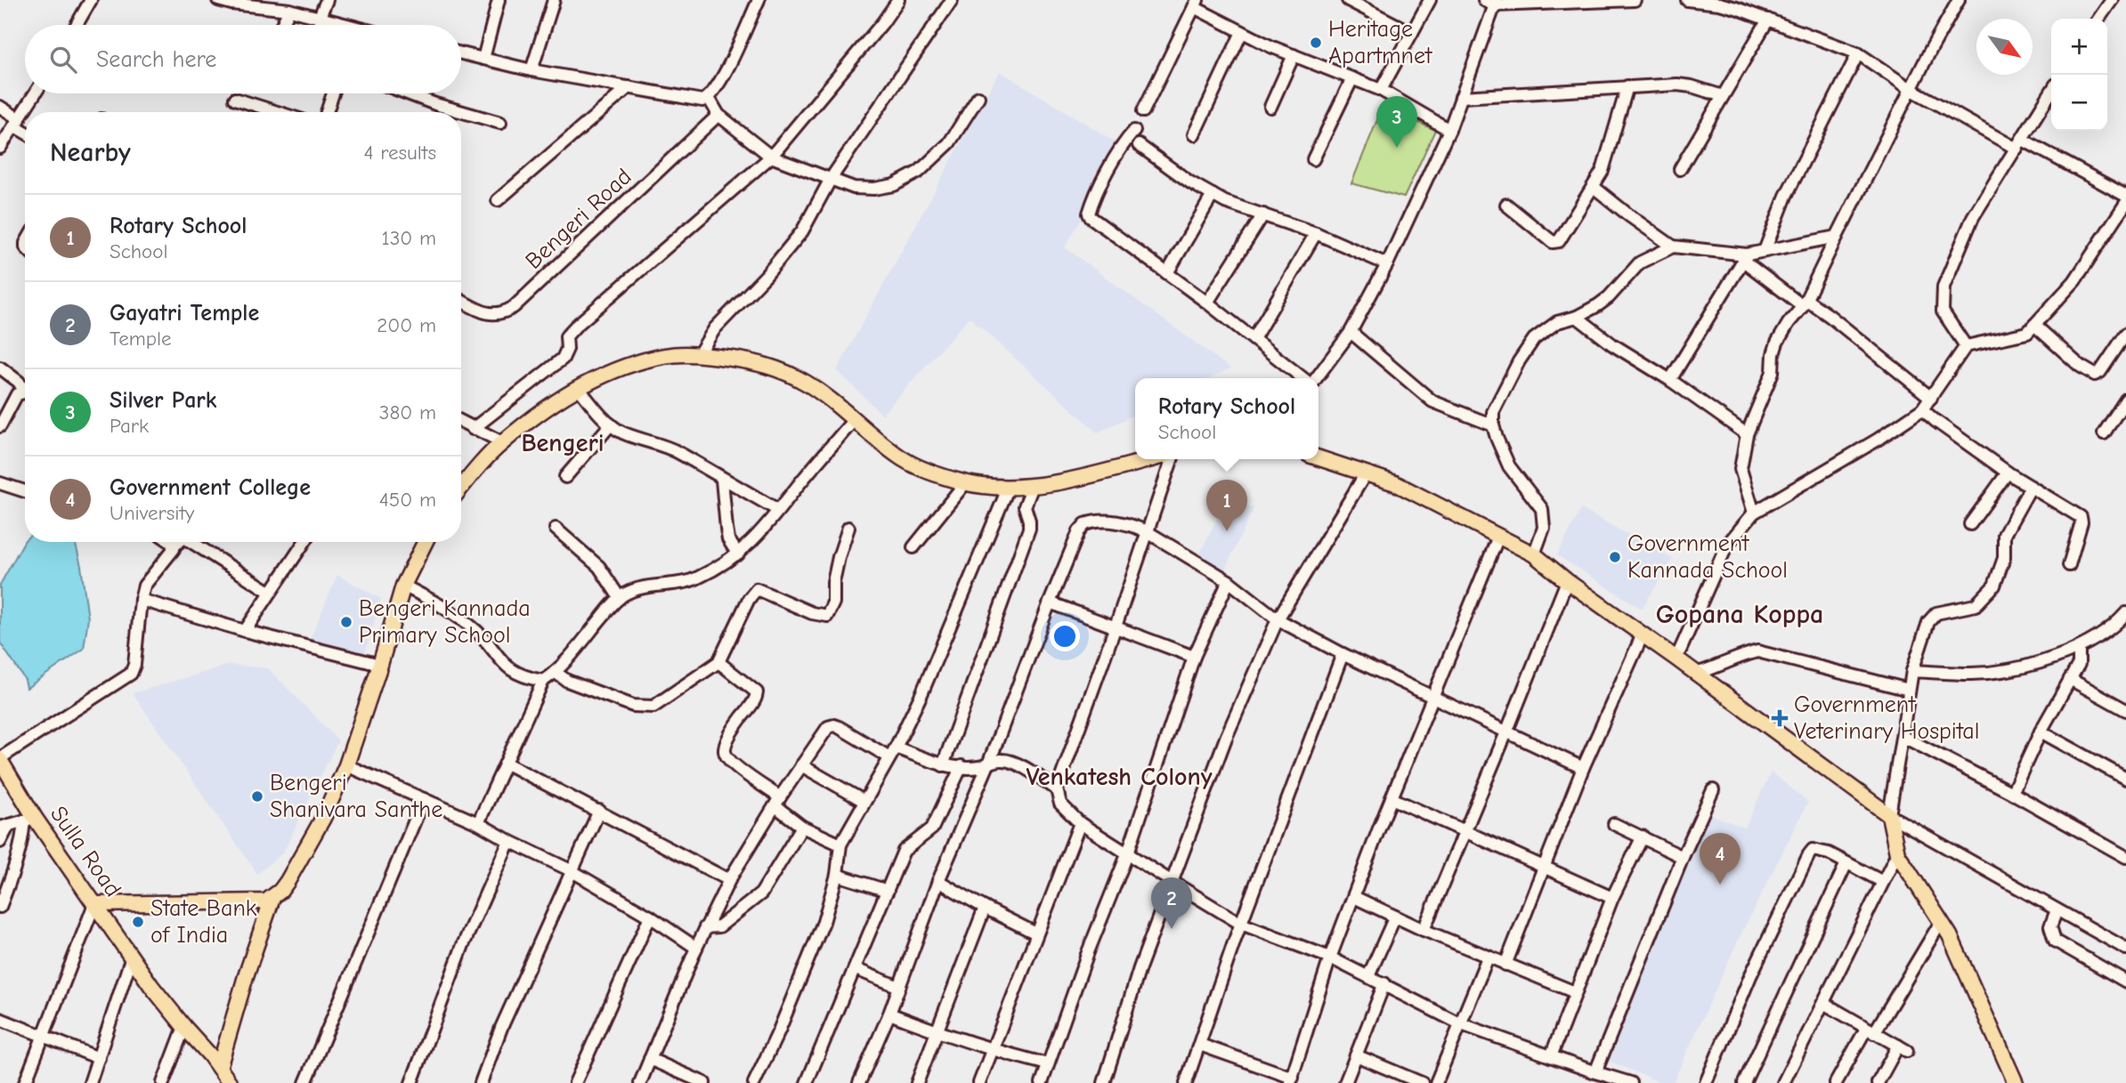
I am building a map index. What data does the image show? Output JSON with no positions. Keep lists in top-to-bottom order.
{
  "streets": {
    "main road": ["Sulla Road"],
    "street": ["Bengeri Road"]
  },
  "districts": ["Bengeri", "Gopana Koppa", "Venkatesh Colony"],
  "places": {
    "other": [
      "Heritage Apartmnet",
      "Government Kannada School",
      "Bengeri Kannada Primary School",
      "Bengeri Shanivara Santhe",
      "State Bank of India"
    ],
    "health": ["Government Veterinary Hospital"]
  },
  "north": "bottom right",
  "page": {
    "map_buttons": ["+", "−"],
    "search": "Search here",
    "pins": [
      "3",
      "1",
      "4",
      "2"
    ],
    "heading": ["Nearby", "4 results"],
    "list": [
      {
        "mark": "1",
        "name": "Rotary School",
        "note": "School",
        "value": "130 m"
      },
      {
        "mark": "2",
        "name": "Gayatri Temple",
        "note": "Temple",
        "value": "200 m"
      },
      {
        "mark": "3",
        "name": "Silver Park",
        "note": "Park",
        "value": "380 m"
      },
      {
        "mark": "4",
        "name": "Government College",
        "note": "University",
        "value": "450 m"
      }
    ],
    "popup": ["Rotary School", "School"]
  }
}
